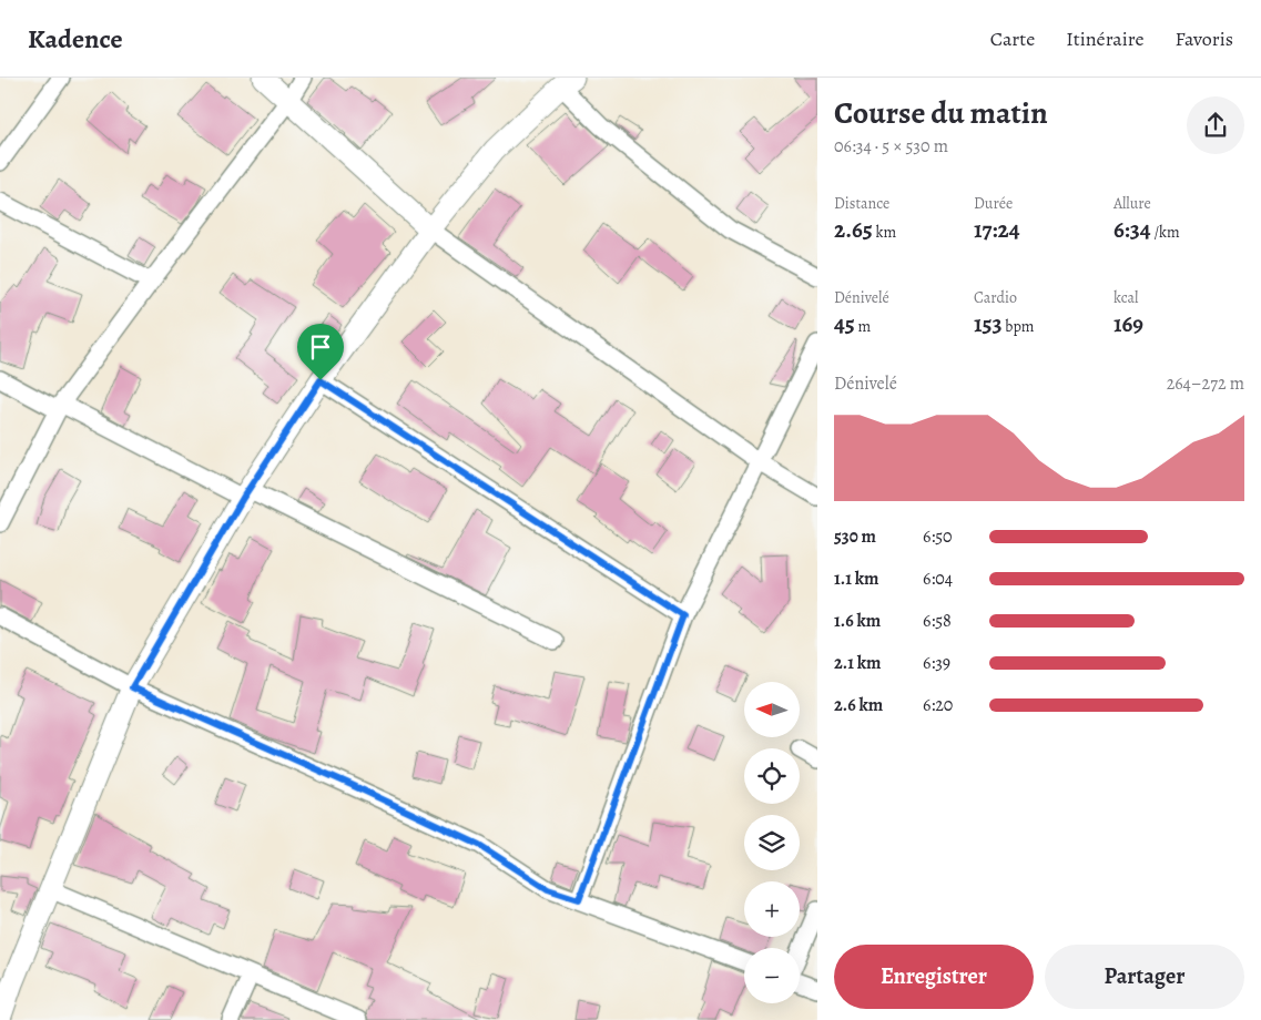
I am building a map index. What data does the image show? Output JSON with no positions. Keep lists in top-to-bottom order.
{
  "north": "left",
  "page": {
    "header": "Kadence",
    "nav": ["Carte", "Itinéraire", "Favoris"],
    "heading": ["Course du matin", "06:34 · 5 × 530 m"],
    "stats": [
      ["Distance", "2.65 km"],
      ["Durée", "17:24"],
      ["Allure", "6:34 /km"],
      ["Dénivelé", "45 m"],
      ["Cardio", "153 bpm"],
      ["kcal", "169"]
    ],
    "chart": ["Dénivelé", "264–272 m"],
    "list": [
      {
        "name": "530 m",
        "note": "6:50"
      },
      {
        "name": "1.1 km",
        "note": "6:04"
      },
      {
        "name": "1.6 km",
        "note": "6:58"
      },
      {
        "name": "2.1 km",
        "note": "6:39"
      },
      {
        "name": "2.6 km",
        "note": "6:20"
      }
    ],
    "map_buttons": ["+", "−"],
    "buttons": ["Enregistrer", "Partager"]
  }
}
